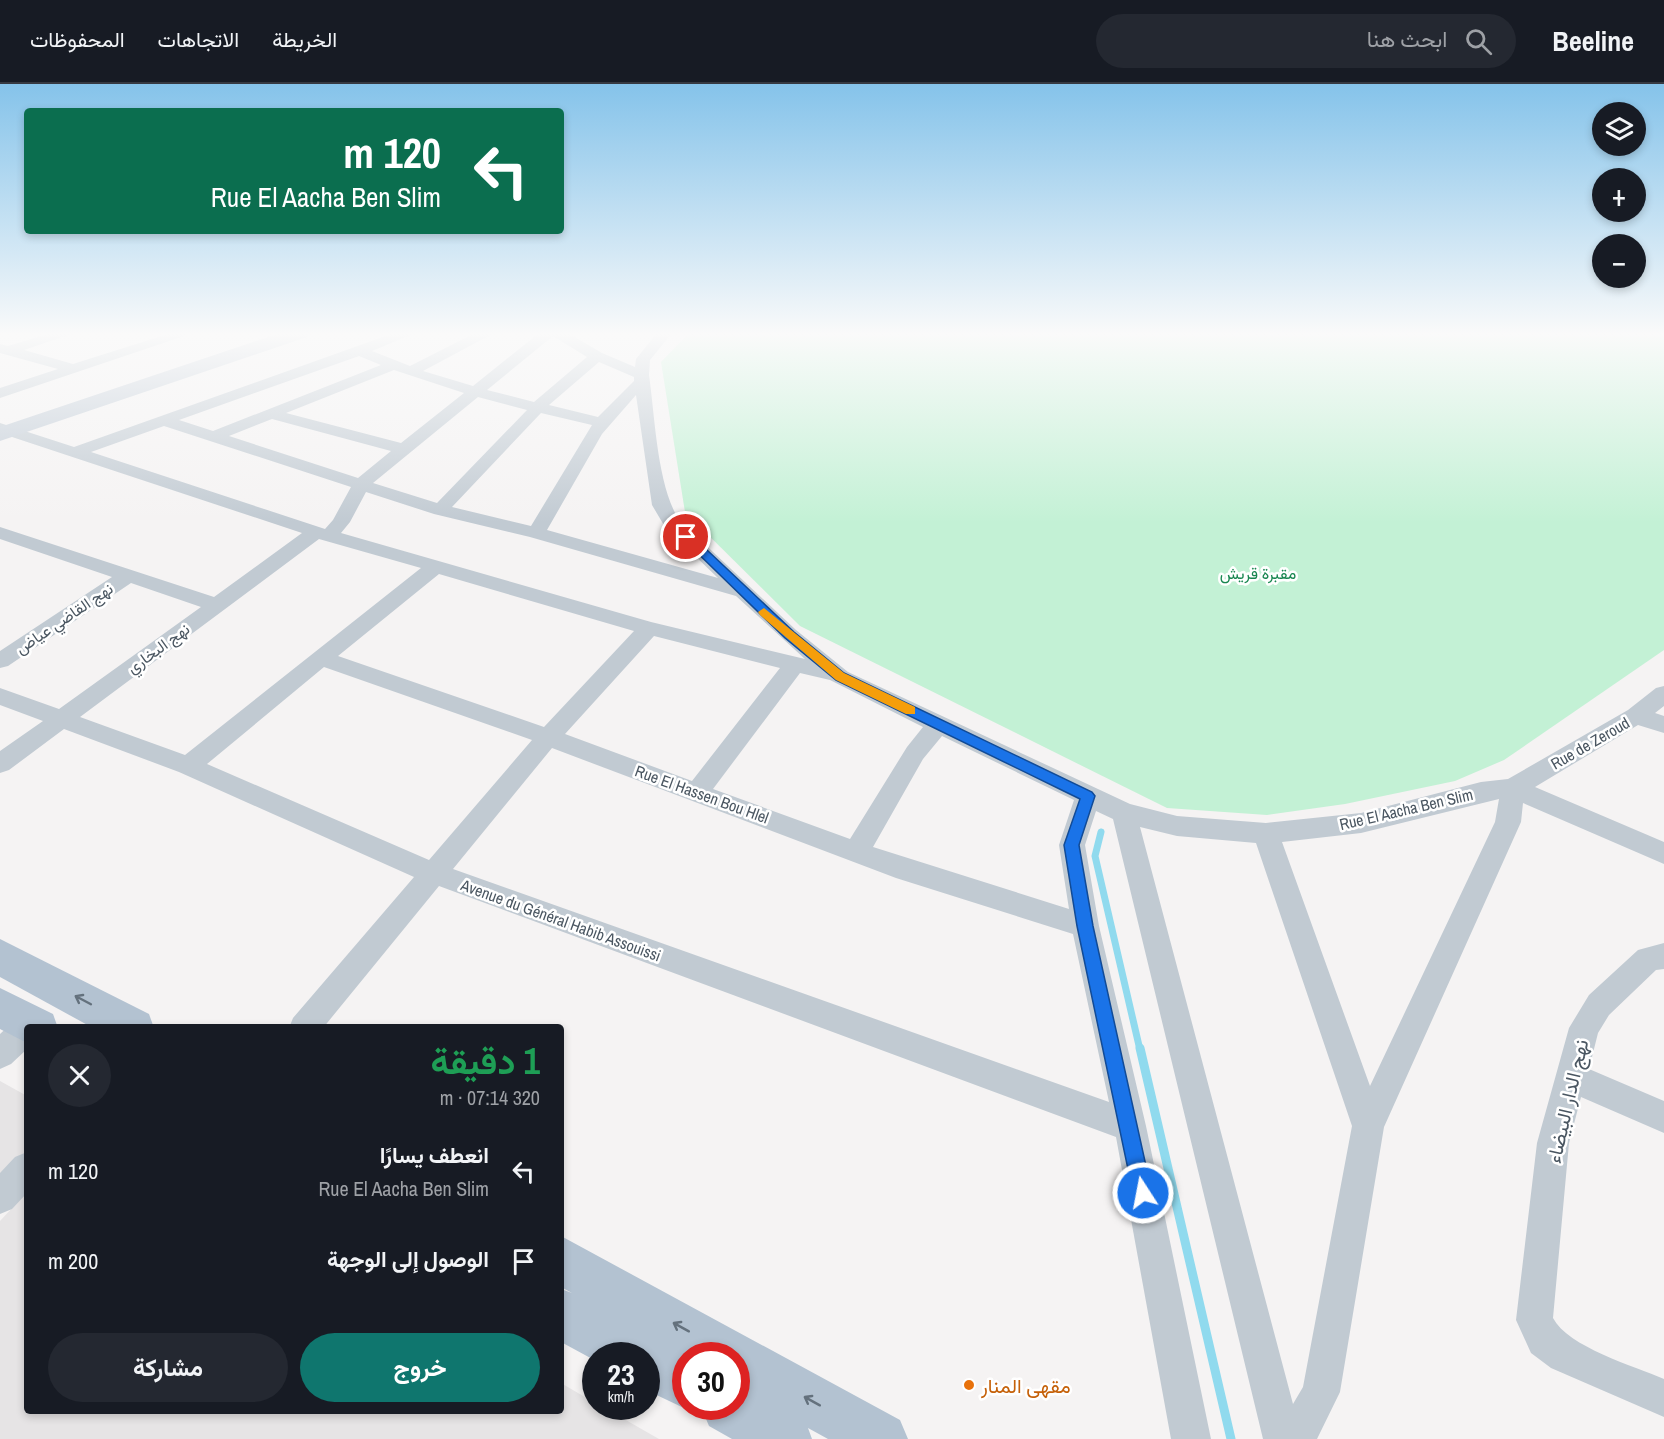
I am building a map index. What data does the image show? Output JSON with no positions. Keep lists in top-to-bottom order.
{
  "streets": {
    "street": [
      "نهج القاضي عياض",
      "نهج البخاري",
      "Rue de Zeroud",
      "Rue El Hassen Bou Hlel",
      "Rue El Aacha Ben Slim",
      "Avenue du Général Habib Assouissi",
      "نهج الدار البيضاء"
    ]
  },
  "crossings": [
    ["نهج البخاري", "Avenue du Général Habib Assouissi"],
    ["Rue de Zeroud", "Rue El Aacha Ben Slim"]
  ],
  "parks": ["مقبرة قريش"],
  "places": ["مقهى المنار"],
  "page": {
    "header": "Beeline",
    "search": "ابحث هنا",
    "nav": ["الخريطة", "الاتجاهات", "المحفوظات"],
    "map_buttons": ["+", "−"],
    "turn": ["120 m", "Rue El Aacha Ben Slim"],
    "heading": ["1 دقيقة", "320 m · 07:14"],
    "list": [
      {
        "name": "انعطف يسارًا",
        "note": "Rue El Aacha Ben Slim",
        "value": "120 m"
      },
      {
        "name": "الوصول إلى الوجهة",
        "value": "200 m"
      }
    ],
    "buttons": ["خروج", "مشاركة"],
    "speed": "23 km/h",
    "limit": "30"
  }
}
